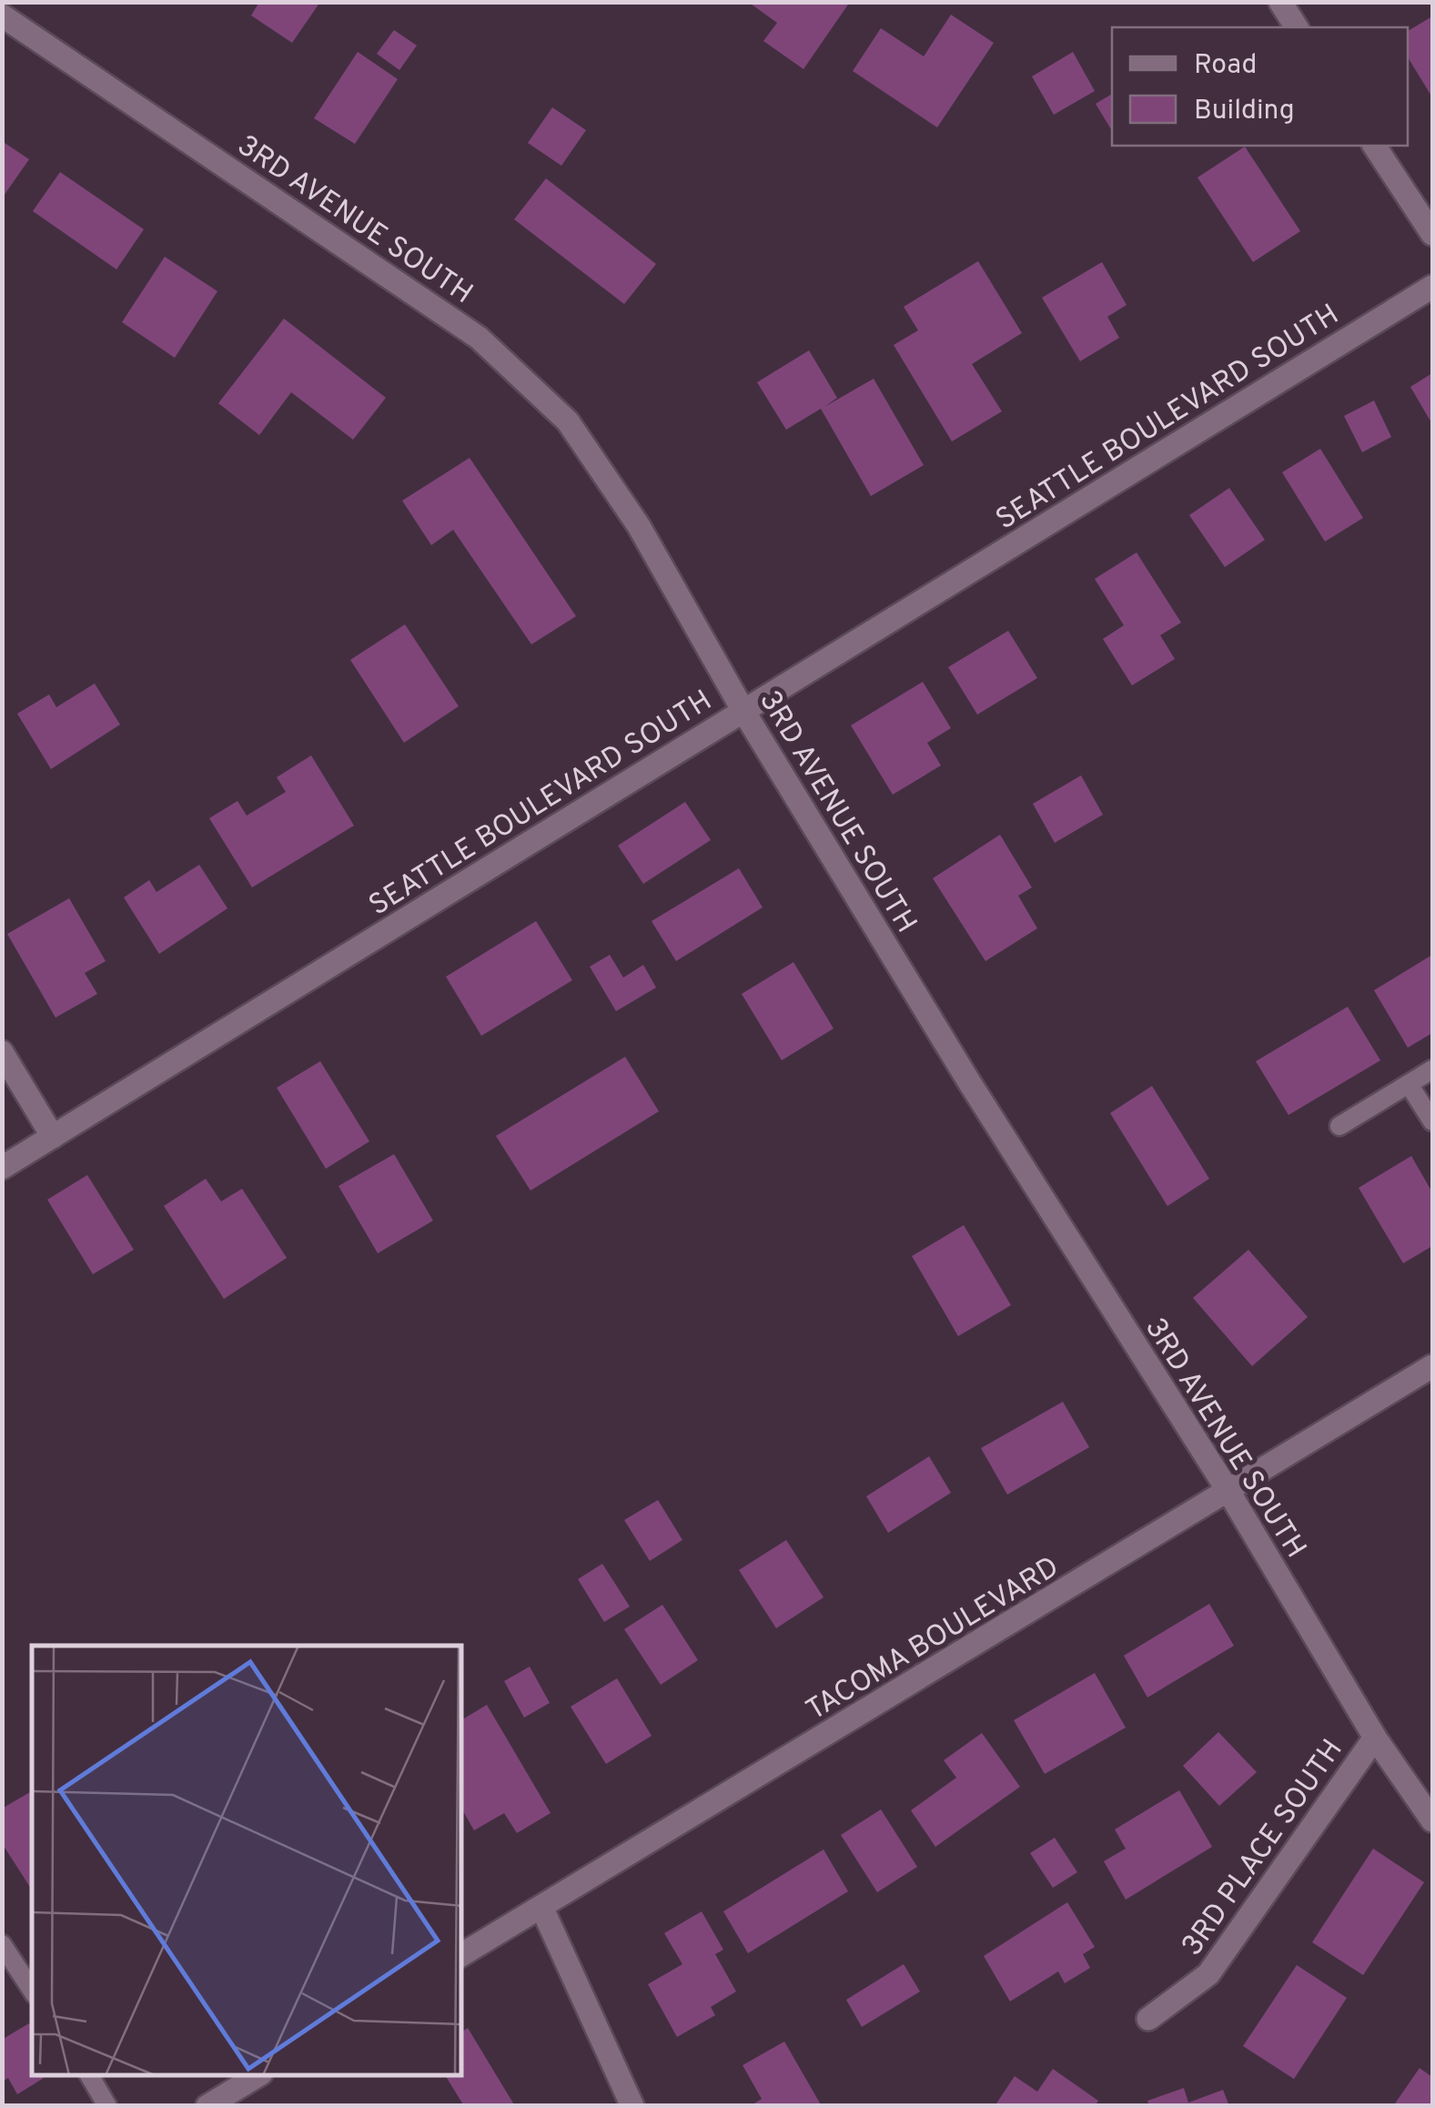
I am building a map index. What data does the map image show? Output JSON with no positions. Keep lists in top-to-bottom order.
{
  "streets": {
    "street": [
      "3RD AVENUE SOUTH",
      "SEATTLE BOULEVARD SOUTH",
      "TACOMA BOULEVARD",
      "3RD PLACE SOUTH"
    ]
  },
  "crossings": [
    ["3RD AVENUE SOUTH", "SEATTLE BOULEVARD SOUTH"],
    ["3RD AVENUE SOUTH", "TACOMA BOULEVARD"],
    ["3RD AVENUE SOUTH", "3RD PLACE SOUTH"]
  ],
  "legend": ["Road", "Building"]
}
